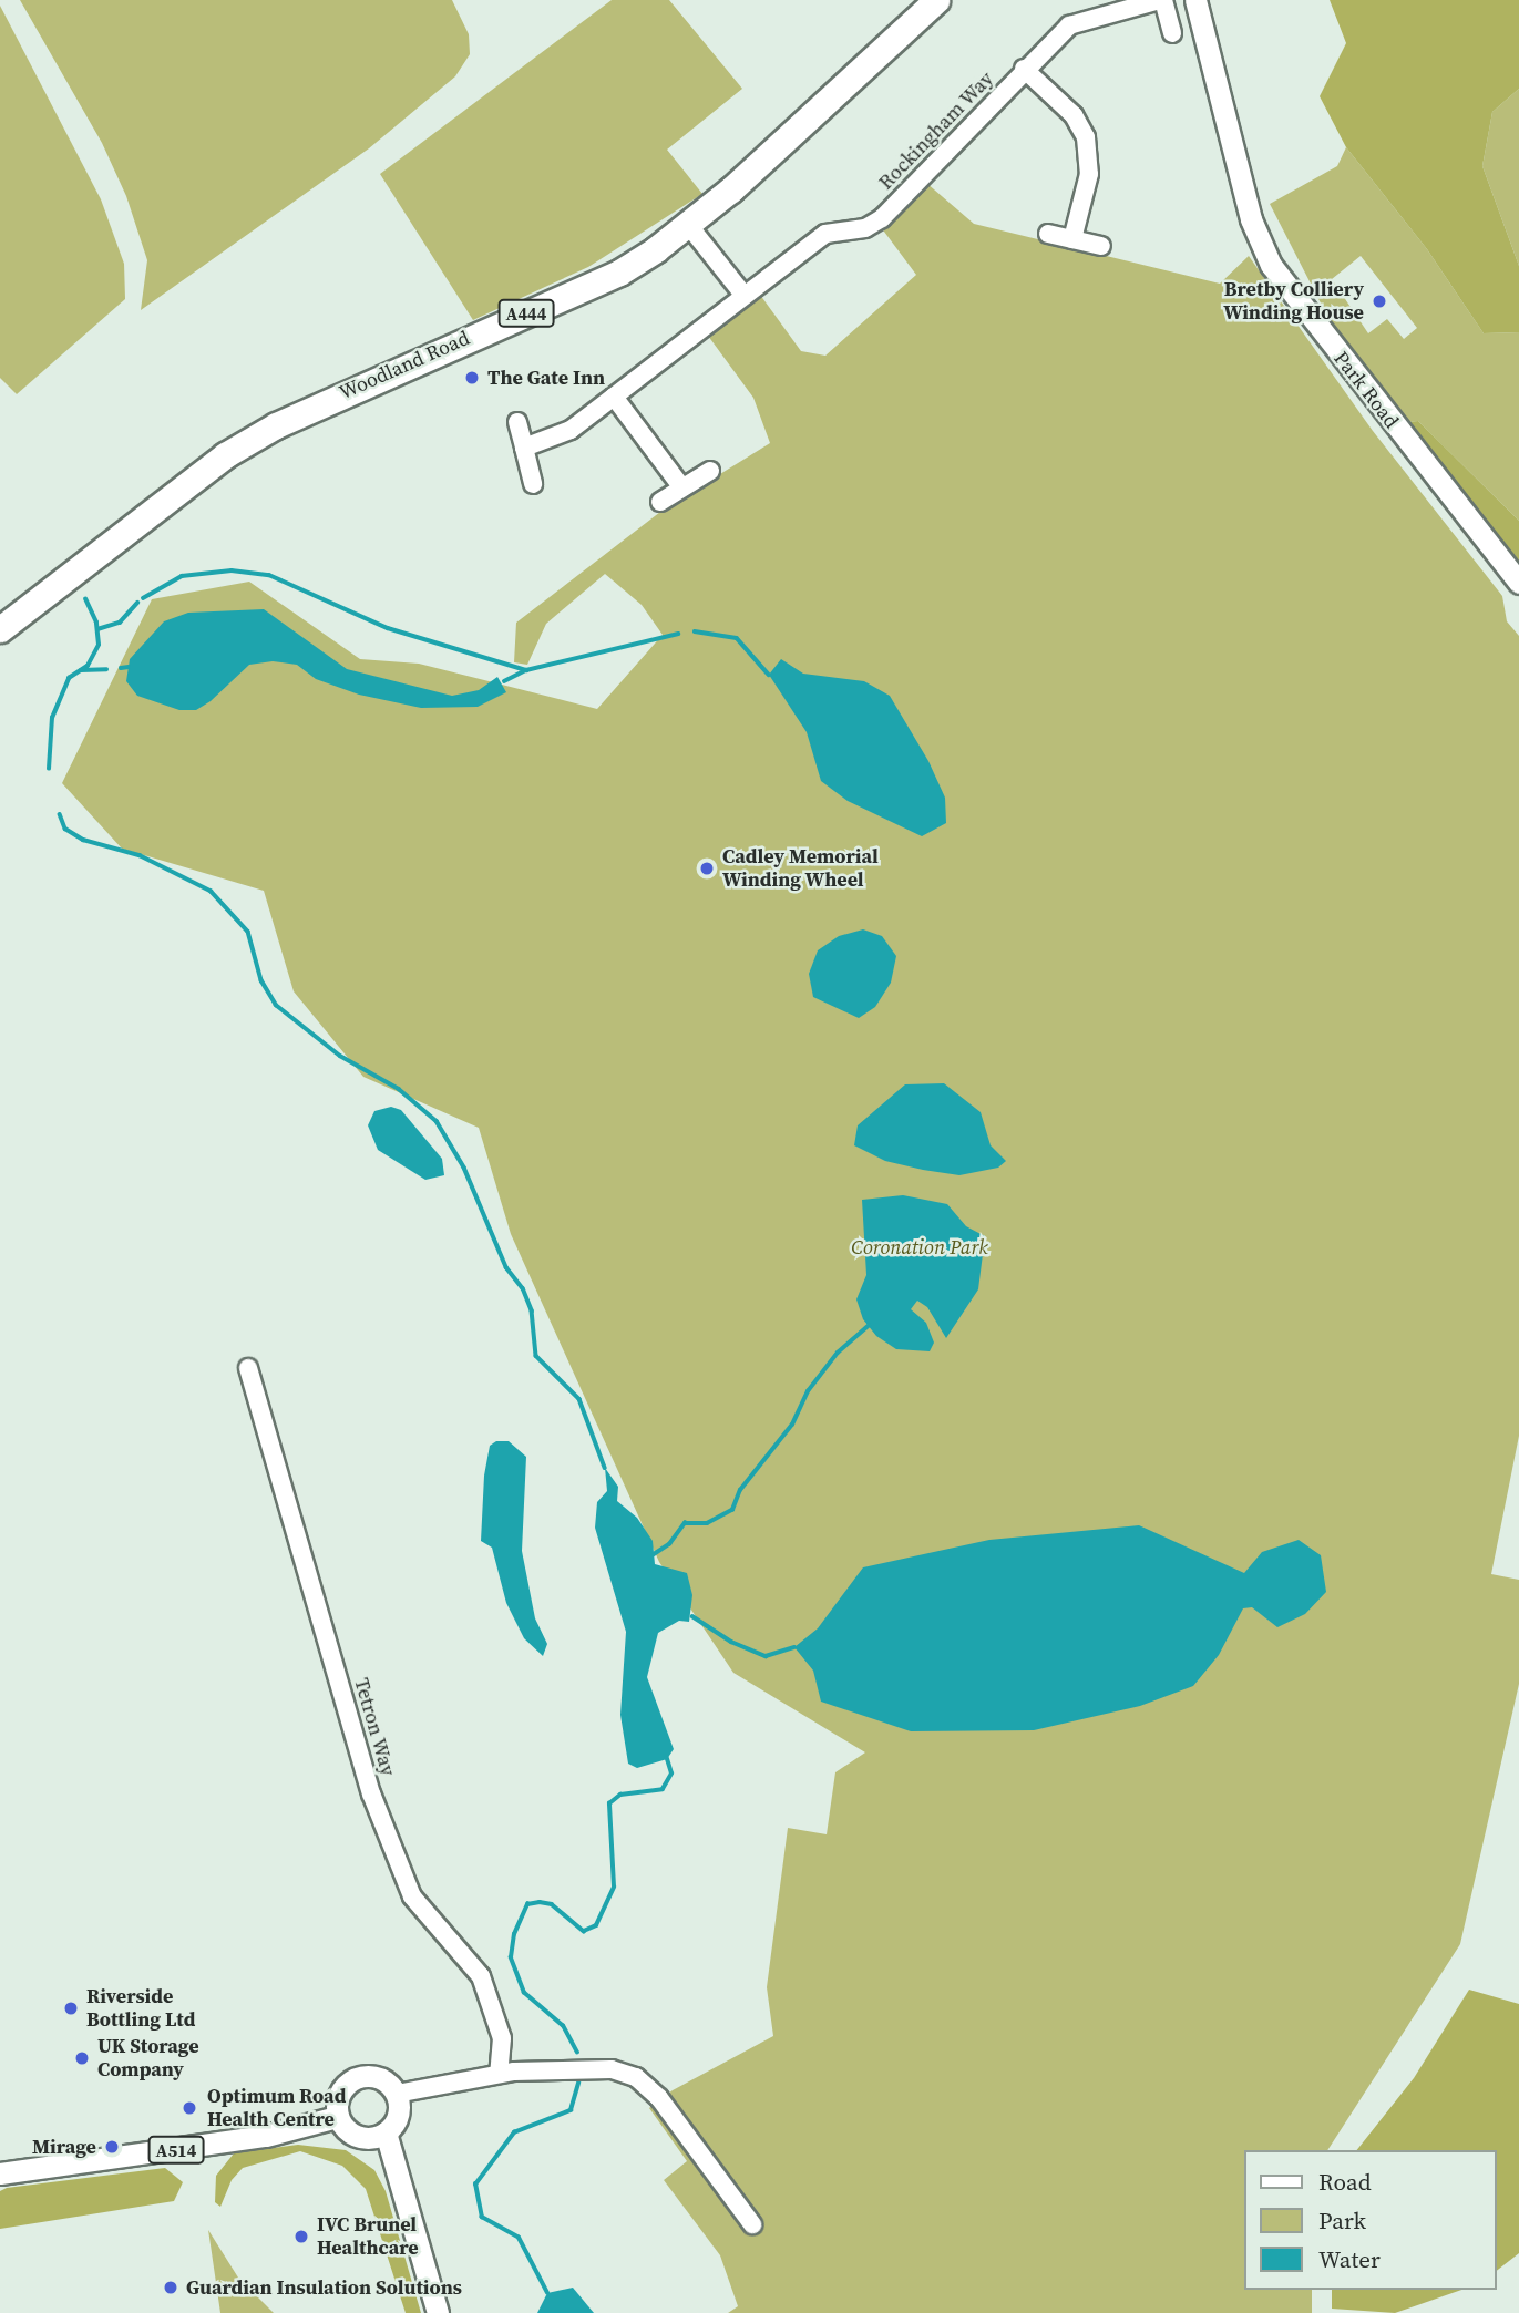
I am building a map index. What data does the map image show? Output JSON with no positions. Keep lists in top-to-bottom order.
{
  "streets": {
    "highway": ["A444", "Woodland Road"],
    "main road": ["Park Road", "A514"],
    "street": ["Rockingham Way", "Tetron Way"]
  },
  "parks": ["Coronation Park"],
  "places": [
    "Bretby Colliery Winding House",
    "The Gate Inn",
    "Cadley Memorial Winding Wheel",
    "Riverside Bottling Ltd",
    "UK Storage Company",
    "Optimum Road Health Centre",
    "Mirage",
    "IVC Brunel Healthcare",
    "Guardian Insulation Solutions"
  ],
  "legend": ["Road", "Park", "Water"]
}
